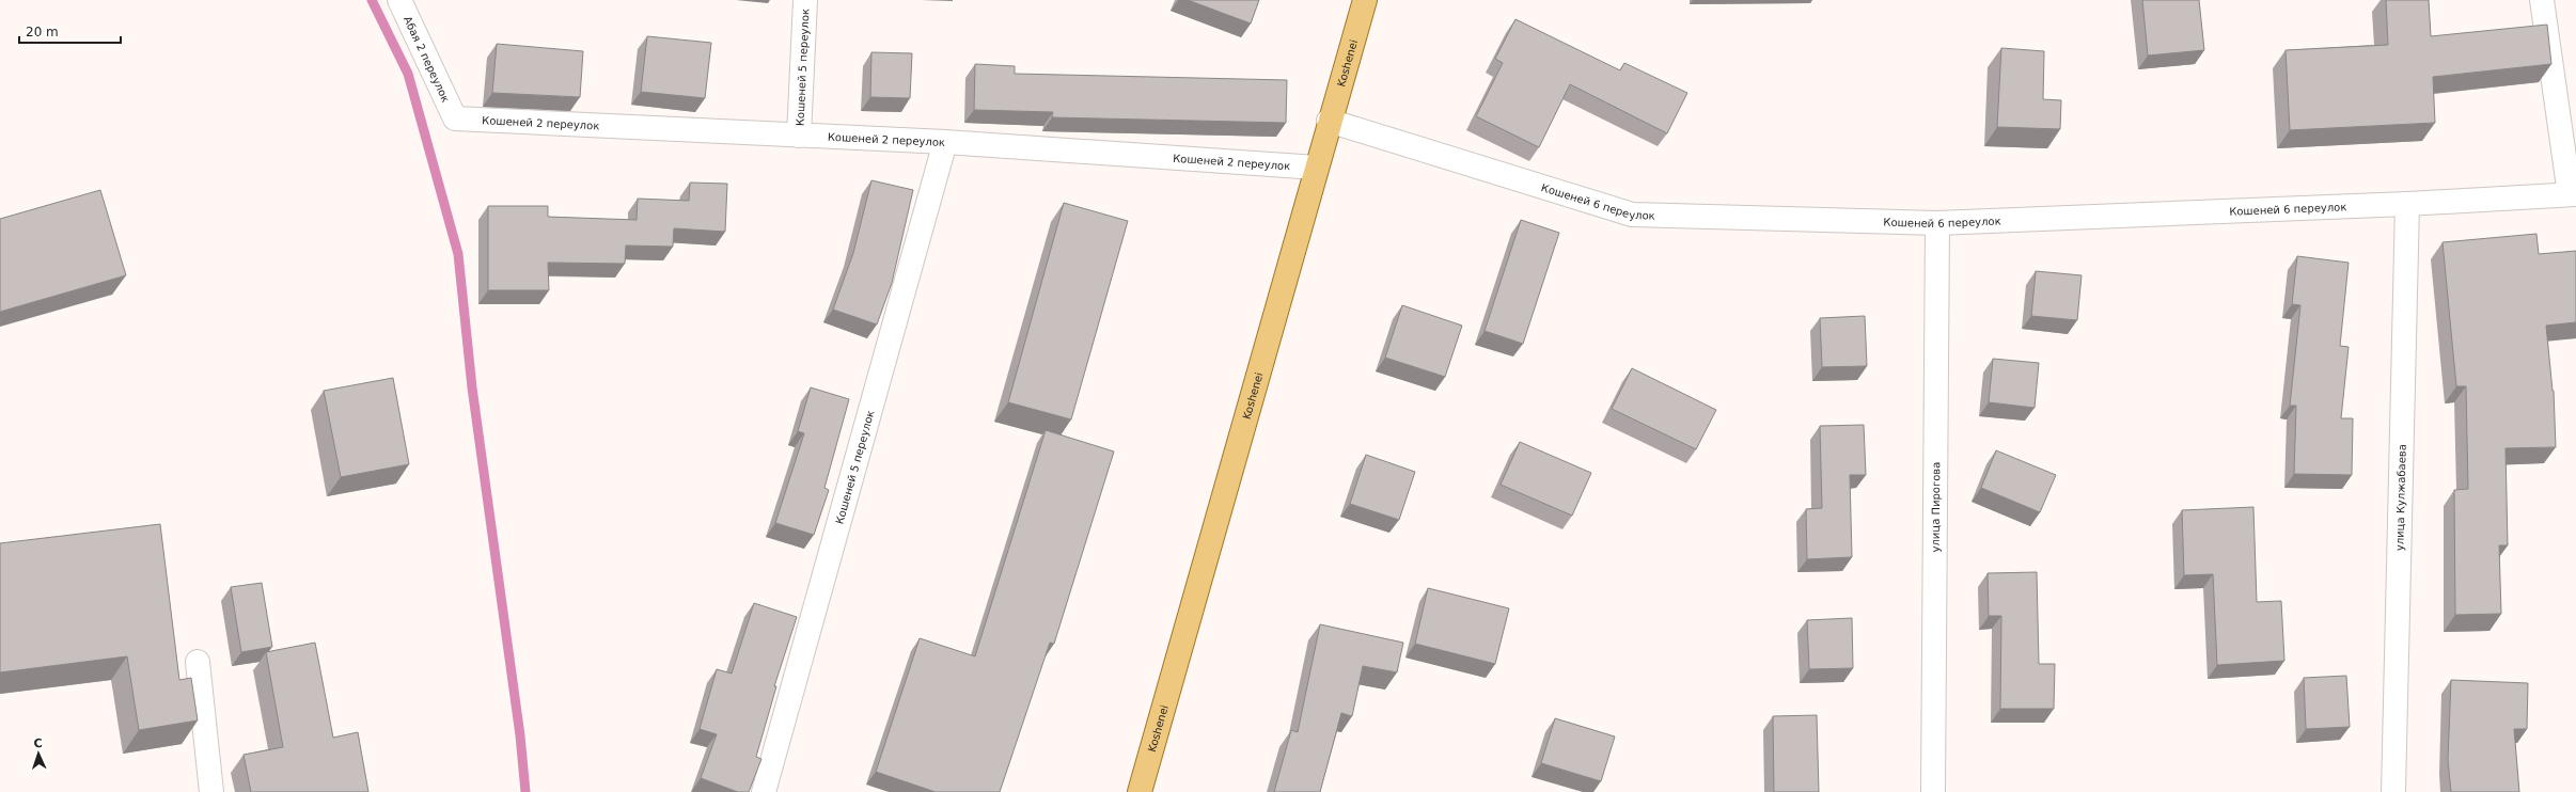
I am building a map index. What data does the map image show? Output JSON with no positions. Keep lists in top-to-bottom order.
{
  "streets": {
    "main road": ["Koshenei"],
    "street": [
      "Абая 2 переулок",
      "Кошеней 5 переулок",
      "Кошеней 2 переулок",
      "Кошеней 6 переулок",
      "улица Кулжабаева",
      "улица Пирогова"
    ]
  },
  "crossings": [
    ["Абая 2 переулок", "Кошеней 2 переулок"],
    ["Koshenei", "Кошеней 2 переулок"],
    ["Koshenei", "Кошеней 6 переулок"],
    ["Кошеней 5 переулок", "Кошеней 2 переулок"],
    ["Кошеней 6 переулок", "улица Кулжабаева"],
    ["Кошеней 6 переулок", "улица Пирогова"]
  ],
  "scale_bar": "20 m",
  "north": "top"
}
